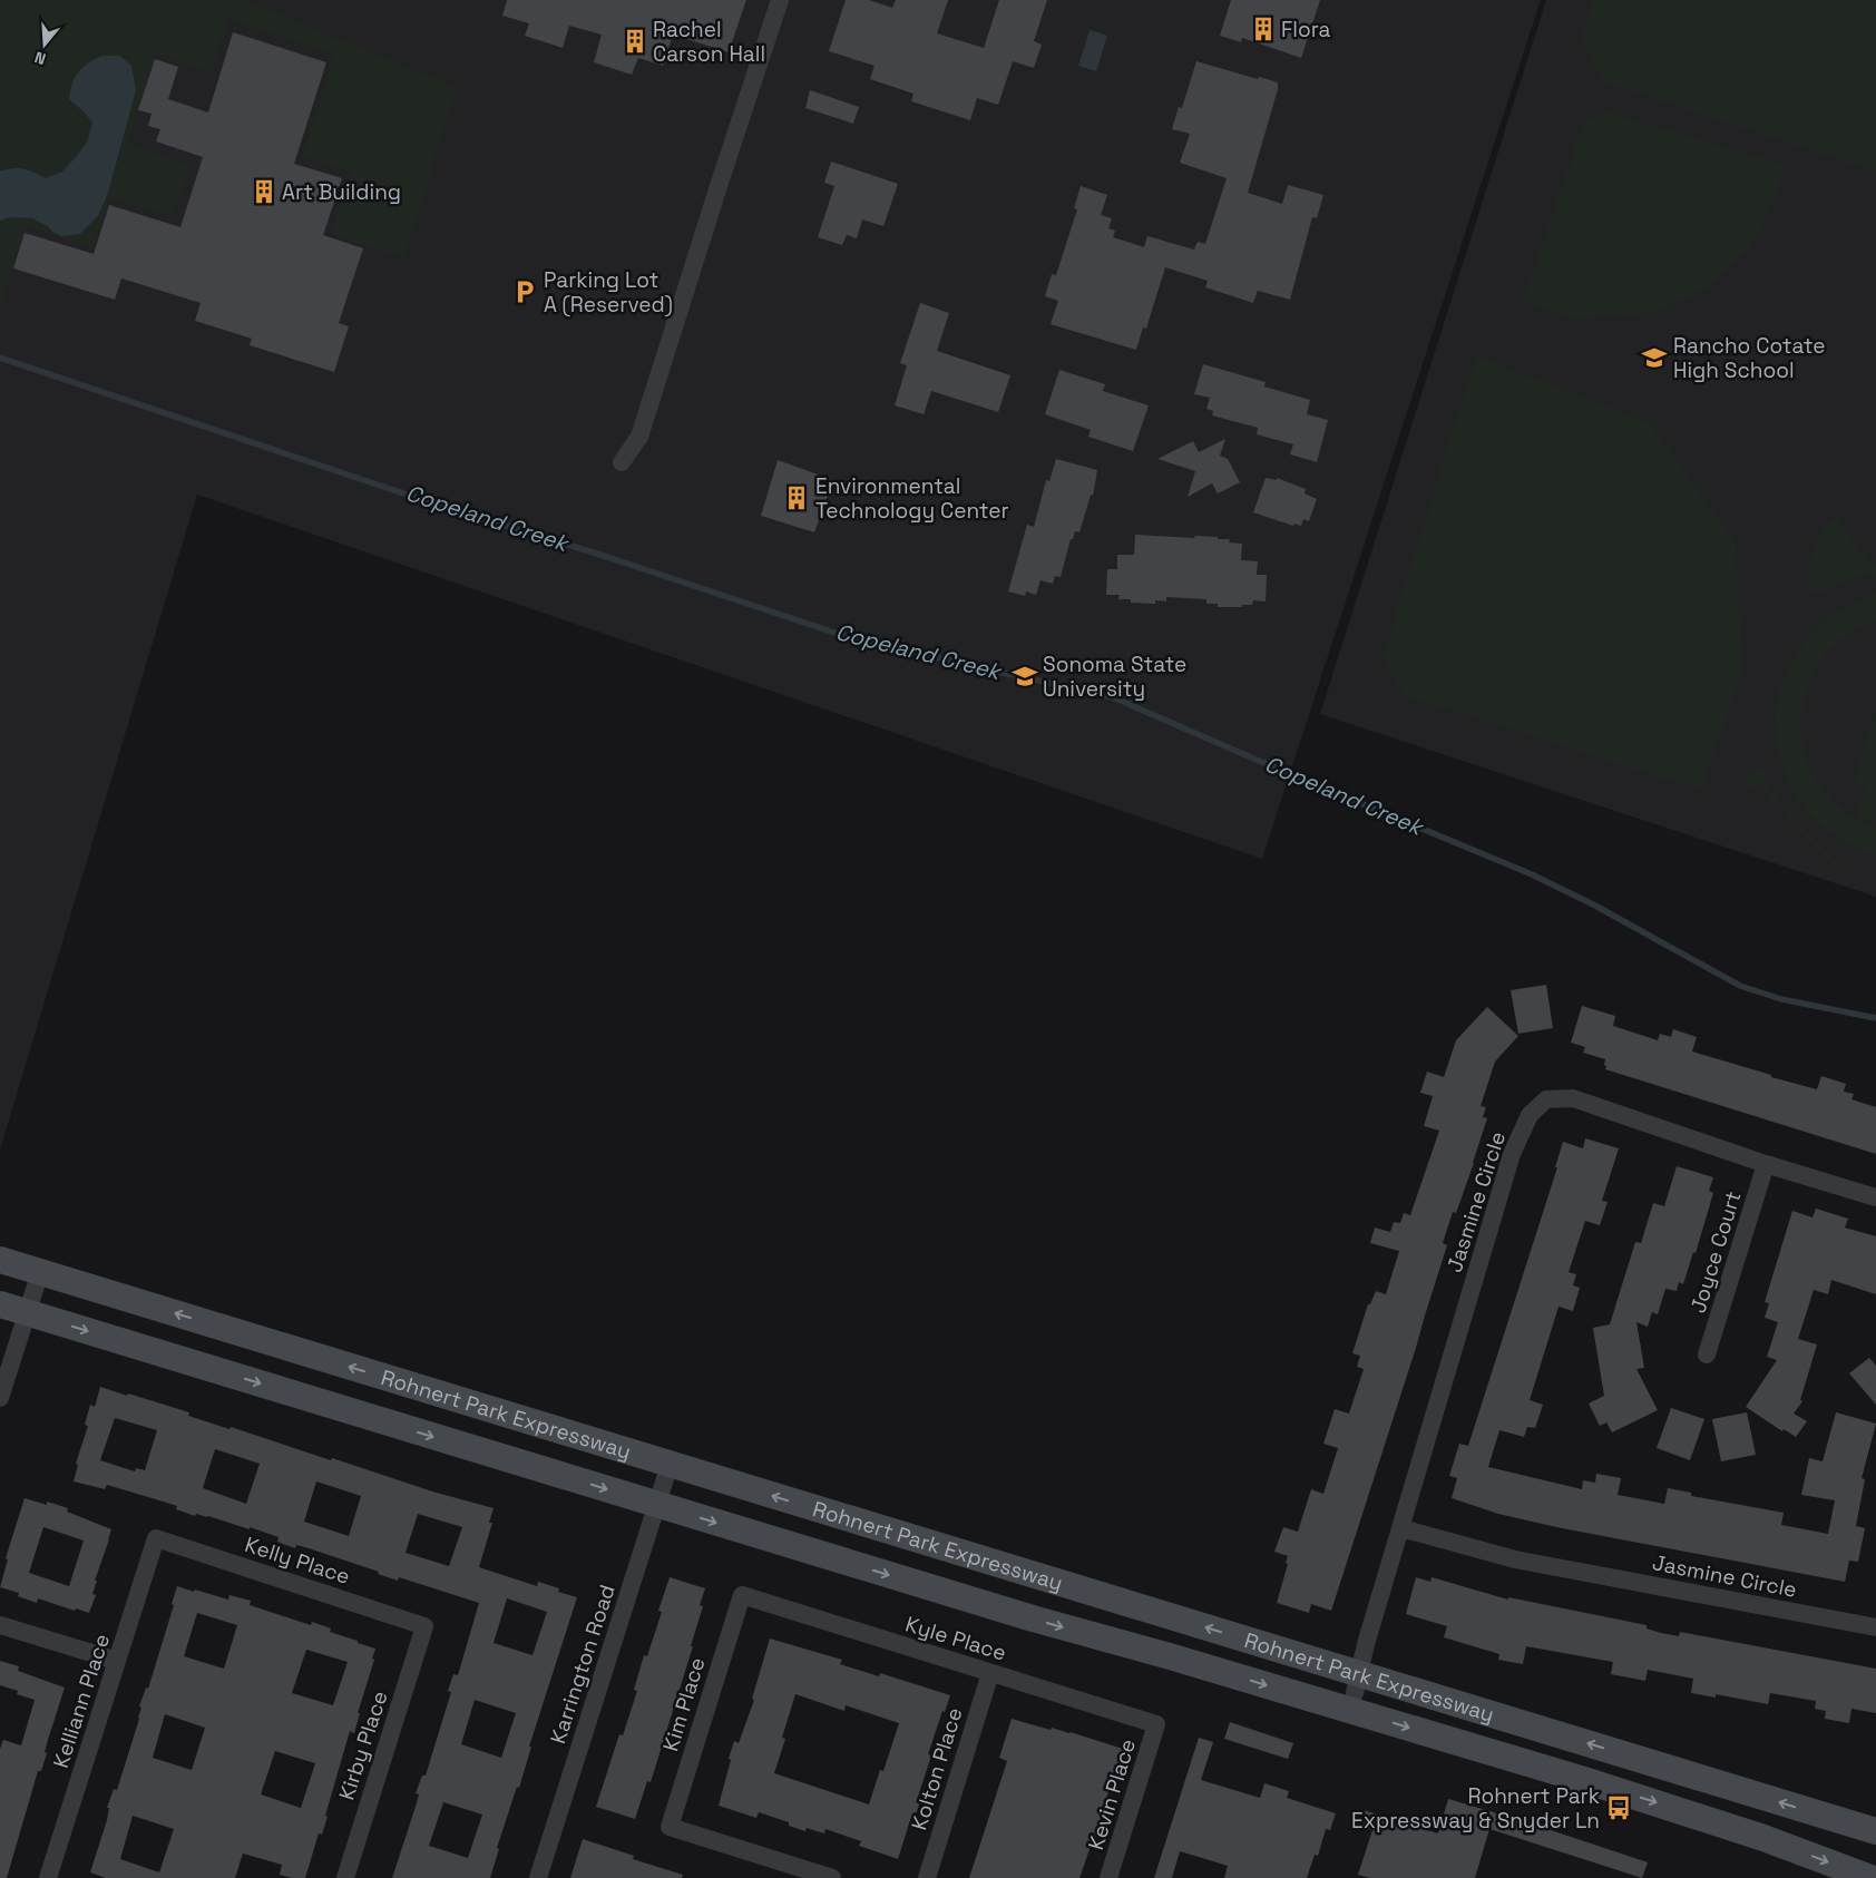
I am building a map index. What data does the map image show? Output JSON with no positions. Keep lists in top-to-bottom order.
{
  "streets": {
    "main road": ["Rohnert Park Expressway"],
    "street": [
      "Jasmine Circle",
      "Joyce Court",
      "Kelly Place",
      "Kyle Place",
      "Karrington Road",
      "Kelliann Place",
      "Kim Place",
      "Kirby Place",
      "Kolton Place",
      "Kevin Place"
    ]
  },
  "crossings": [
    ["Jasmine Circle", "Joyce Court"],
    ["Jasmine Circle", "Rohnert Park Expressway"],
    ["Rohnert Park Expressway", "Karrington Road"],
    ["Kelly Place", "Kelliann Place"],
    ["Kelly Place", "Kirby Place"],
    ["Kyle Place", "Kim Place"],
    ["Kyle Place", "Kolton Place"],
    ["Kyle Place", "Kevin Place"]
  ],
  "water": ["Copeland Creek"],
  "places": {
    "building": [
      "Flora",
      "Rachel Carson Hall",
      "Art Building",
      "Environmental Technology Center"
    ],
    "parking": ["Parking Lot A (Reserved)"],
    "school or university": ["Rancho Cotate High School", "Sonoma State University"],
    "bus stop": ["Rohnert Park Expressway & Snyder Ln"]
  },
  "north": "bottom"
}
